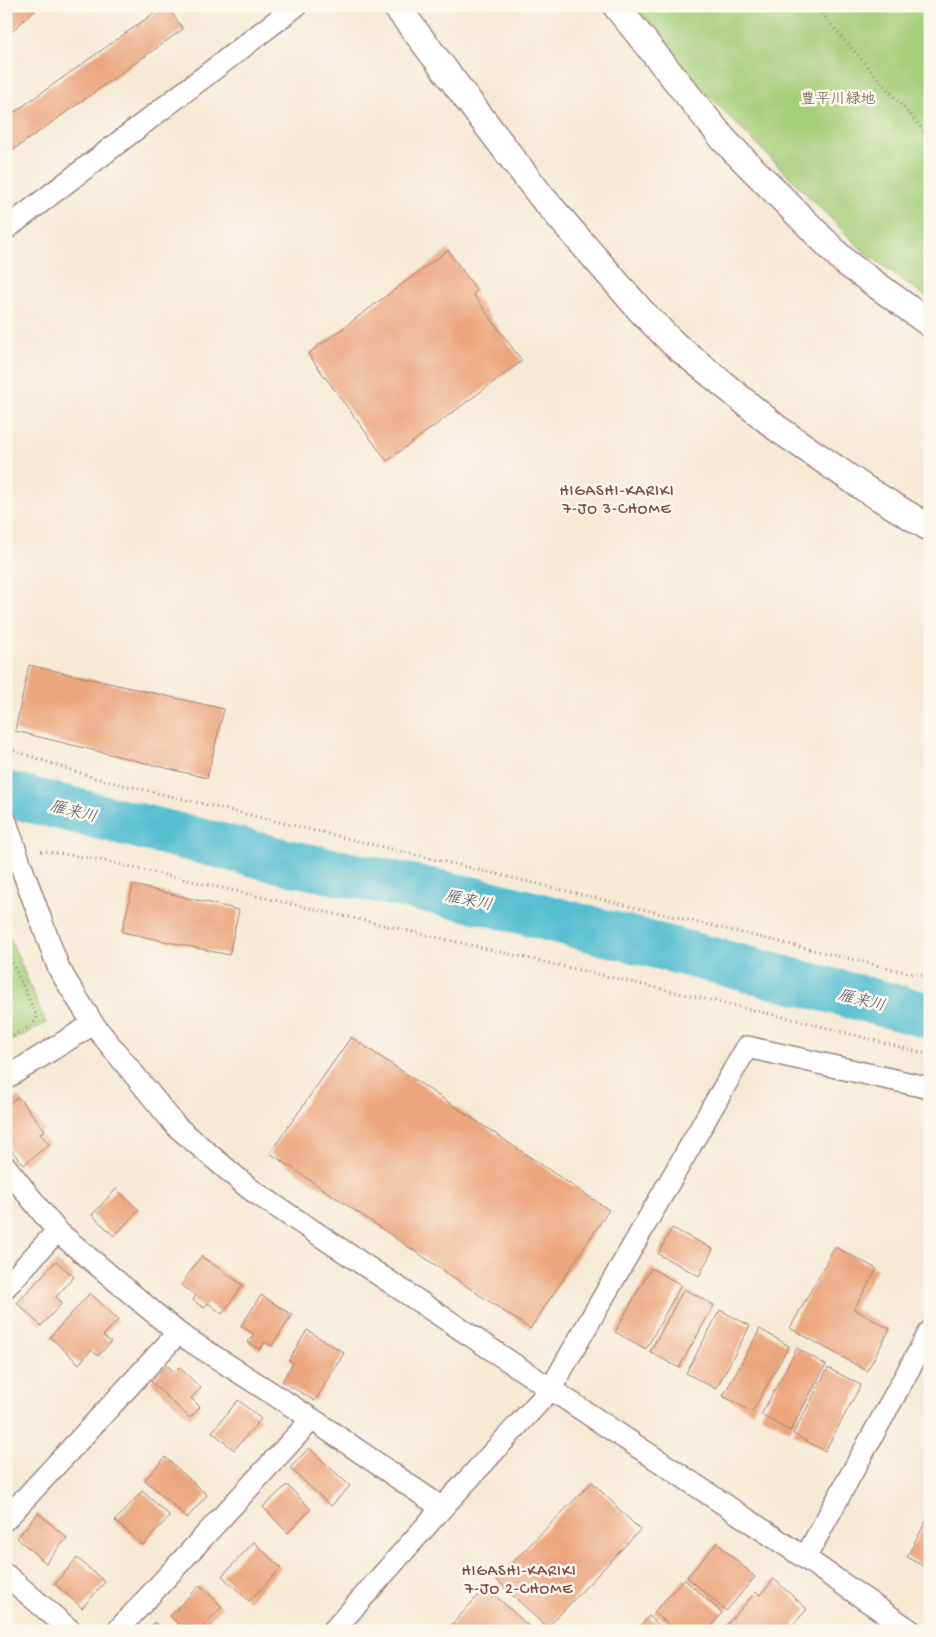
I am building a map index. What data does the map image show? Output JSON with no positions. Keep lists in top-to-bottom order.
{
  "districts": ["HIGASHI-KARIKI 7-JO 3-CHOME", "HIGASHI-KARIKI 7-JO 2-CHOME"],
  "water": ["雁来川"],
  "parks": ["豊平川緑地"]
}
